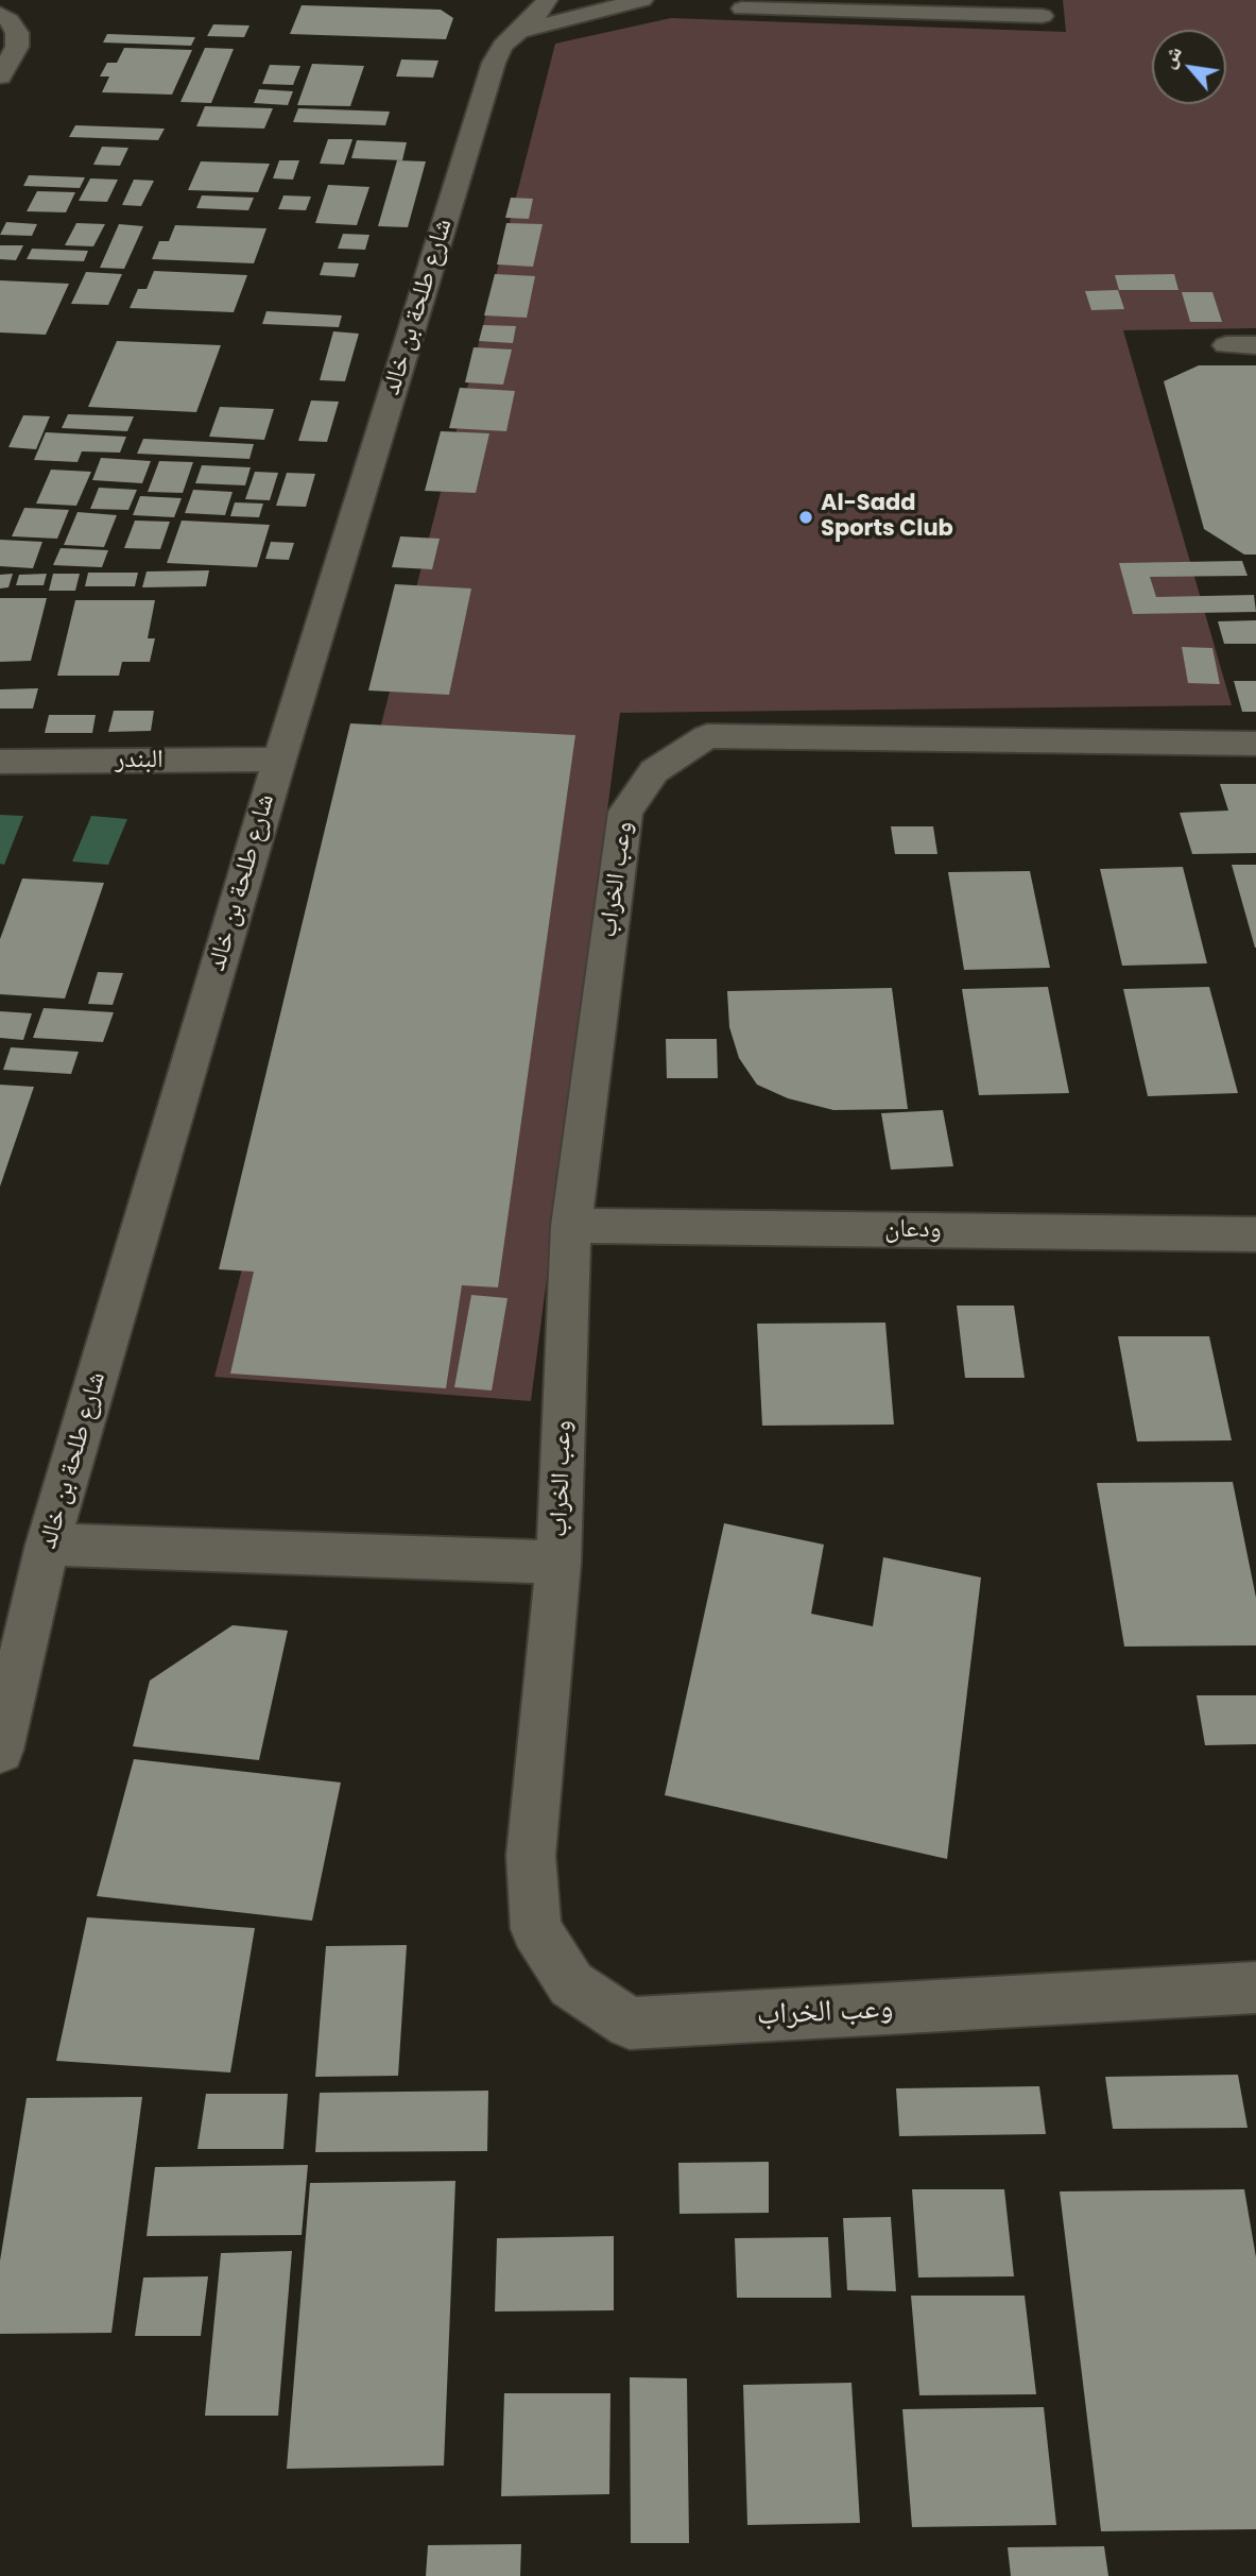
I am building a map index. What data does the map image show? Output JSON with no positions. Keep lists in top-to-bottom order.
{
  "streets": {
    "street": [
      "شارع طلحة بن خالد",
      "البندر",
      "وعب الخراب",
      "ودعان"
    ]
  },
  "crossings": [
    ["شارع طلحة بن خالد", "البندر"],
    ["شارع طلحة بن خالد", "وعب الخراب"],
    ["وعب الخراب", "ودعان"]
  ],
  "places": ["Al-Sadd Sports Club"],
  "north": "top left"
}
